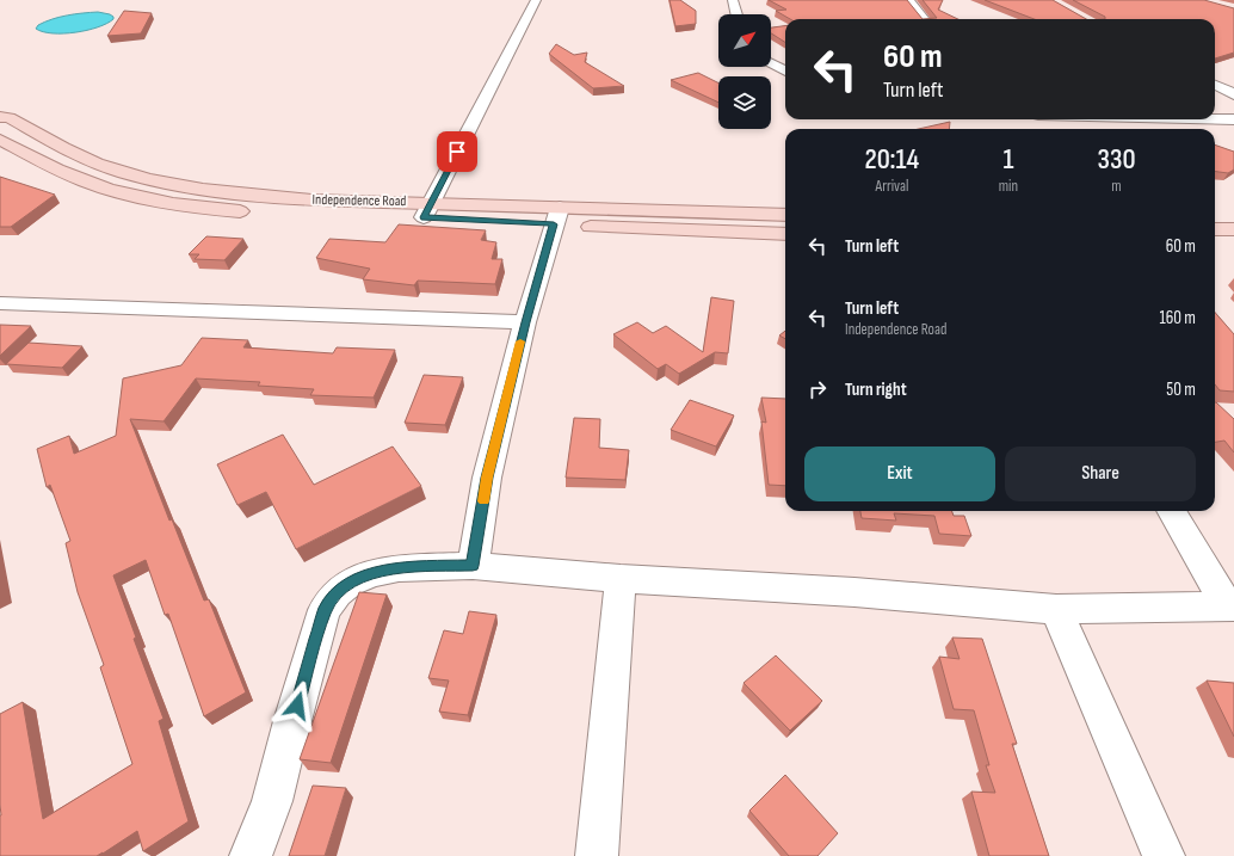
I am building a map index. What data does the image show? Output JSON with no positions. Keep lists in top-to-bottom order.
{
  "streets": {
    "main road": ["Independence Road"]
  },
  "north": "top right",
  "page": {
    "turn": ["60 m", "Turn left"],
    "eta": [
      "20:14",
      "Arrival",
      "1",
      "min",
      "330",
      "m"
    ],
    "list": [
      {
        "name": "Turn left",
        "value": "60 m"
      },
      {
        "name": "Turn left",
        "note": "Independence Road",
        "value": "160 m"
      },
      {
        "name": "Turn right",
        "value": "50 m"
      }
    ],
    "buttons": ["Exit", "Share"]
  }
}
